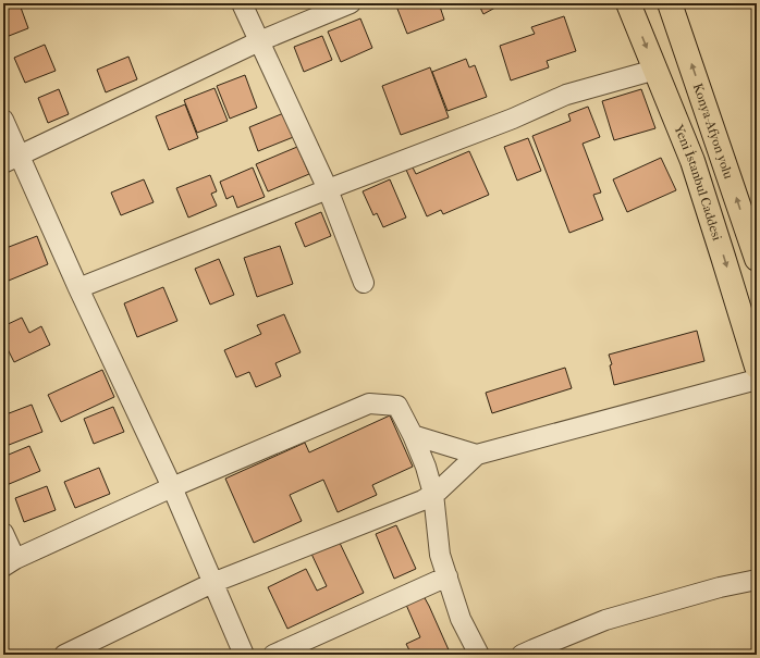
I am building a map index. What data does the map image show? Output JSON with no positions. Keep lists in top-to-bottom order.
{
  "streets": {
    "highway": ["Konya-Afyon yolu", "Yeni İstanbul Caddesi"]
  },
  "one_way": ["Konya-Afyon yolu", "Yeni İstanbul Caddesi"]
}
